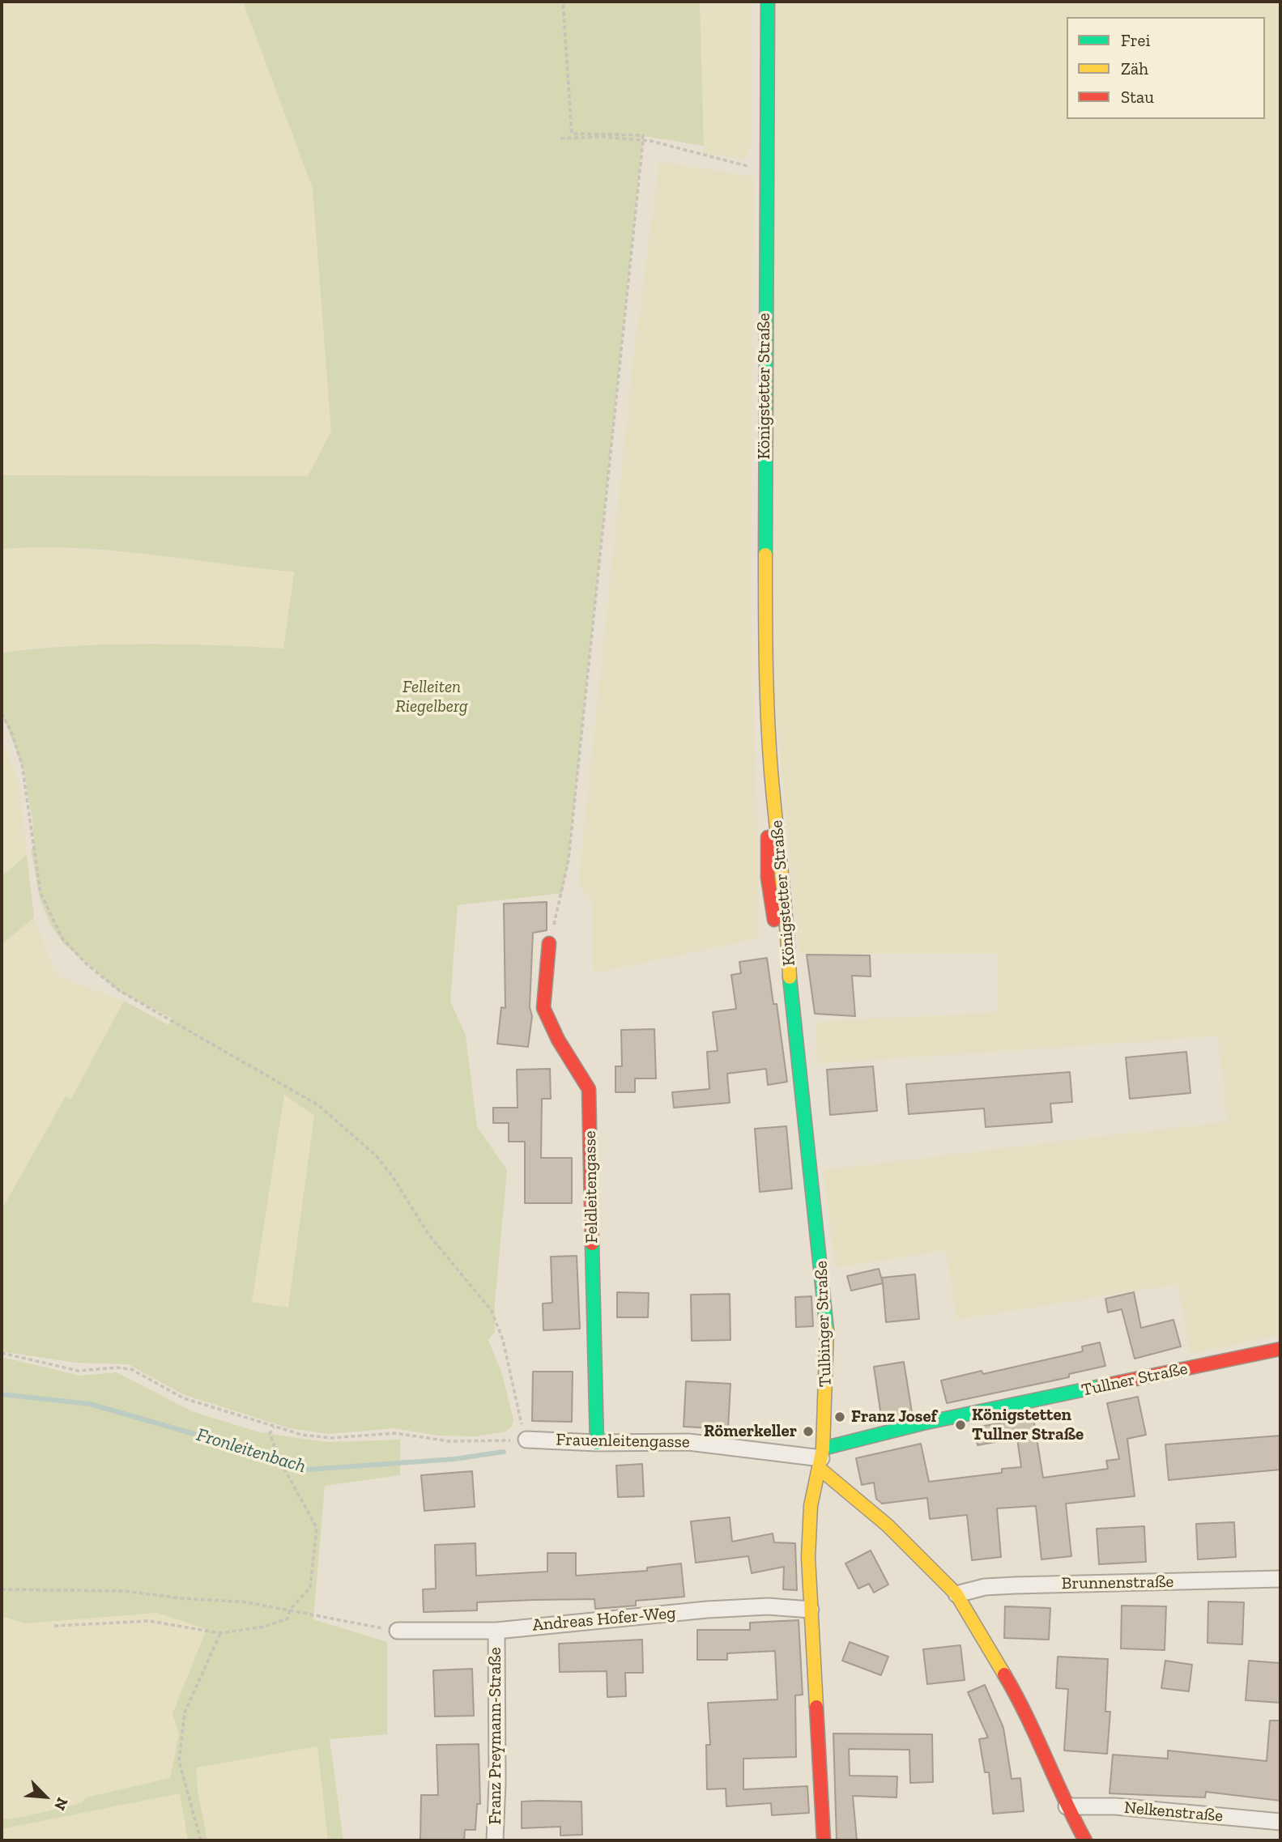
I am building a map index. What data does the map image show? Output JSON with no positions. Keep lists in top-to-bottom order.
{
  "streets": {
    "main road": [
      "Königstetter Straße",
      "Feldleitengasse",
      "Tulbinger Straße",
      "Tullner Straße"
    ],
    "street": [
      "Frauenleitengasse",
      "Brunnenstraße",
      "Andreas Hofer-Weg",
      "Franz Preymann-Straße",
      "Nelkenstraße"
    ]
  },
  "crossings": [
    ["Königstetter Straße", "Tulbinger Straße"],
    ["Feldleitengasse", "Frauenleitengasse"],
    ["Tulbinger Straße", "Tullner Straße"],
    ["Tulbinger Straße", "Frauenleitengasse"],
    ["Tulbinger Straße", "Andreas Hofer-Weg"],
    ["Tullner Straße", "Frauenleitengasse"],
    ["Andreas Hofer-Weg", "Franz Preymann-Straße"]
  ],
  "water": ["Fronleitenbach"],
  "parks": ["Felleiten Riegelberg"],
  "places": ["Franz Josef", "Königstetten Tullner Straße", "Römerkeller"],
  "legend": ["Frei", "Zäh", "Stau"],
  "north": "bottom right"
}
